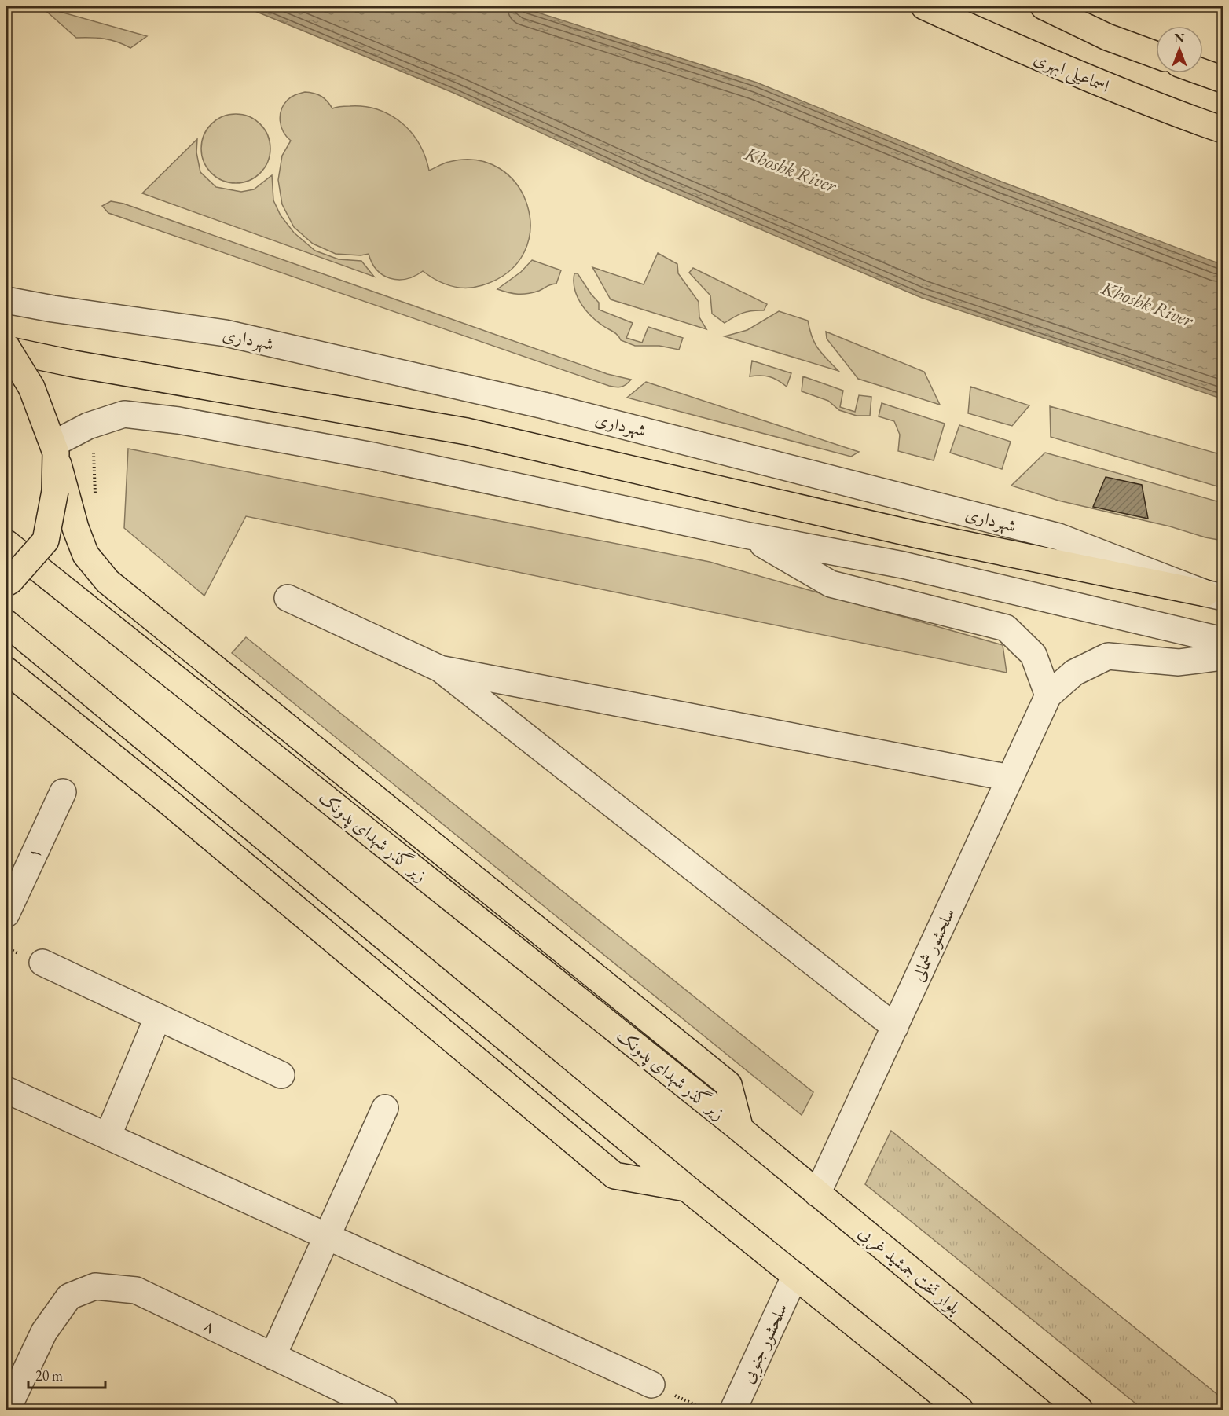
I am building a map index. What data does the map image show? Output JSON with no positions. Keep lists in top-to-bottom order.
{
  "streets": {
    "main road": ["اسماعیلی ابهری", "زیر گذر شهدای پدونک", "بلوار تخت جمشید غربی"],
    "street": [
      "شهرداری",
      "۱",
      "سلحشور شمالی",
      "۸",
      "سلحشور جنوبی"
    ]
  },
  "crossings": [
    ["زیر گذر شهدای پدونک", "بلوار تخت جمشید غربی"],
    ["سلحشور شمالی", "بلوار تخت جمشید غربی"]
  ],
  "water": ["Khoshk River"],
  "scale_bar": "20 m",
  "north": "top"
}
